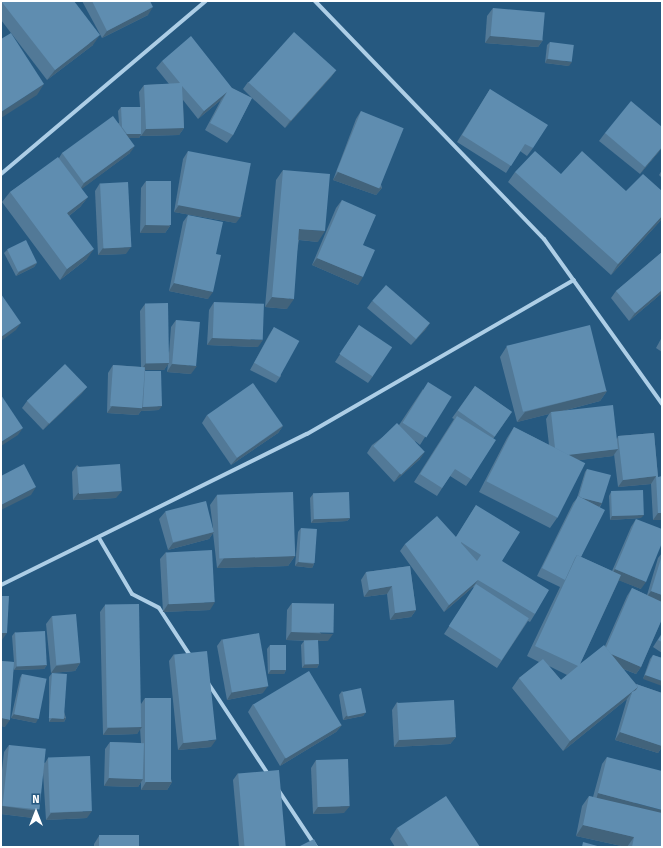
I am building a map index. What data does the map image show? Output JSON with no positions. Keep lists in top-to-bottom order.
{
  "north": "top"
}
